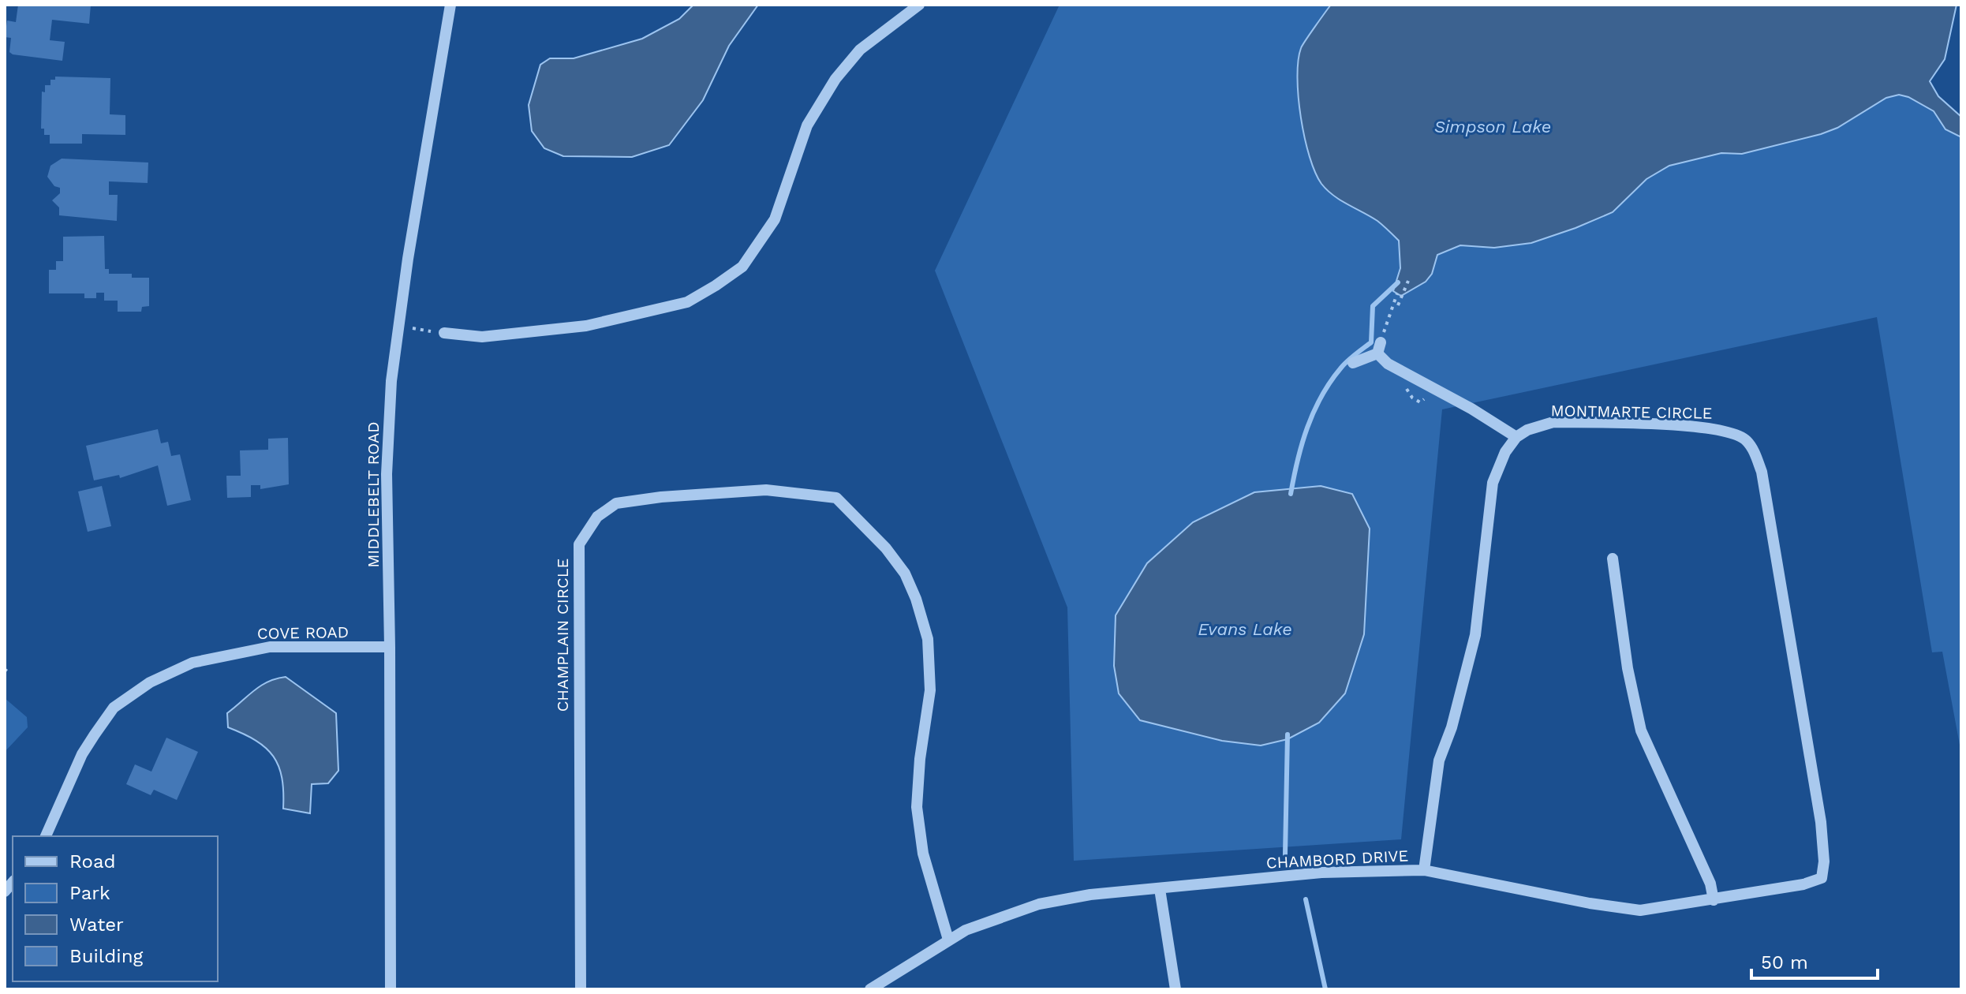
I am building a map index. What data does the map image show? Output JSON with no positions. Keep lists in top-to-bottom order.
{
  "streets": {
    "street": [
      "MONTMARTE CIRCLE",
      "MIDDLEBELT ROAD",
      "COVE ROAD",
      "CHAMPLAIN CIRCLE",
      "CHAMBORD DRIVE"
    ]
  },
  "crossings": [
    ["MONTMARTE CIRCLE", "CHAMBORD DRIVE"],
    ["MIDDLEBELT ROAD", "COVE ROAD"],
    ["CHAMPLAIN CIRCLE", "CHAMBORD DRIVE"]
  ],
  "water": ["Simpson Lake", "Evans Lake"],
  "legend": [
    "Road",
    "Park",
    "Water",
    "Building"
  ],
  "scale_bar": "50 m"
}
